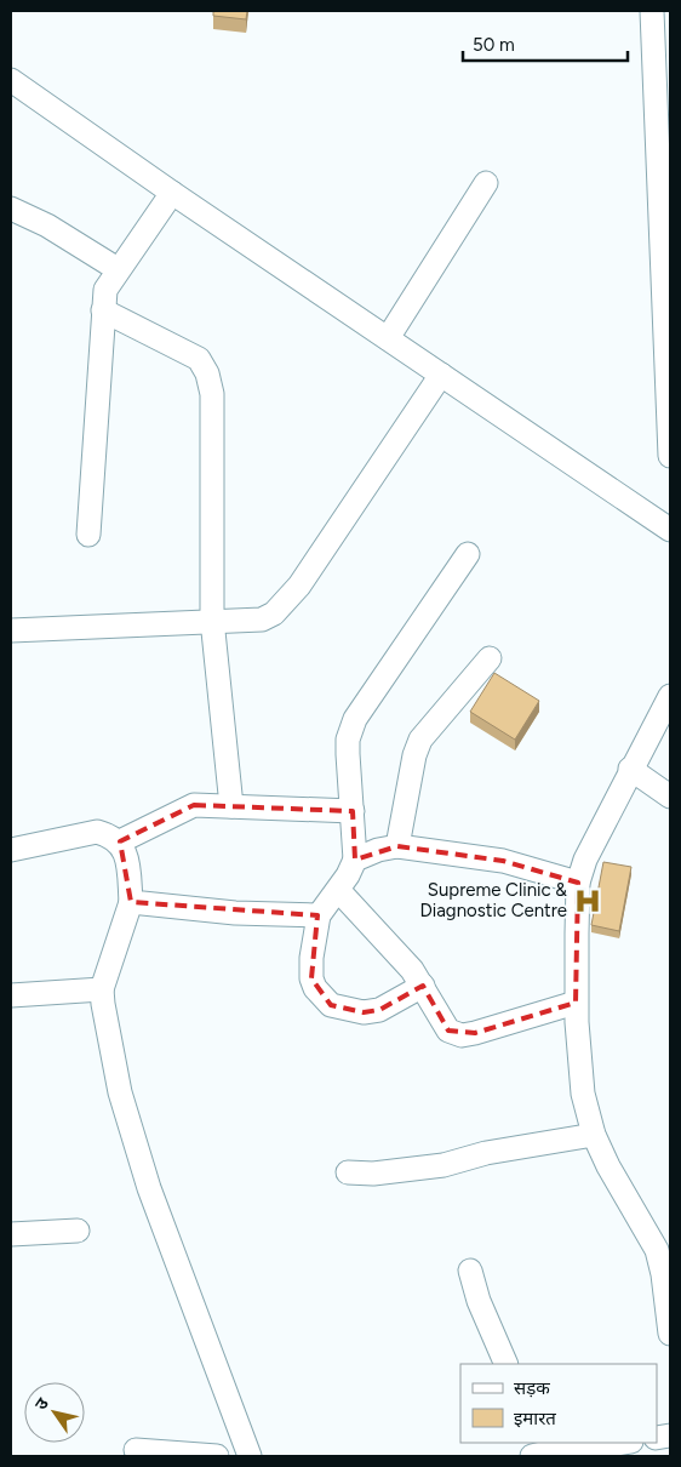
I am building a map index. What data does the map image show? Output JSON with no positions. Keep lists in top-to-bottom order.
{
  "places": {
    "hospital": ["Supreme Clinic & Diagnostic Centre"]
  },
  "legend": ["सड़क", "इमारत"],
  "scale_bar": "50 m",
  "north": "top left"
}
